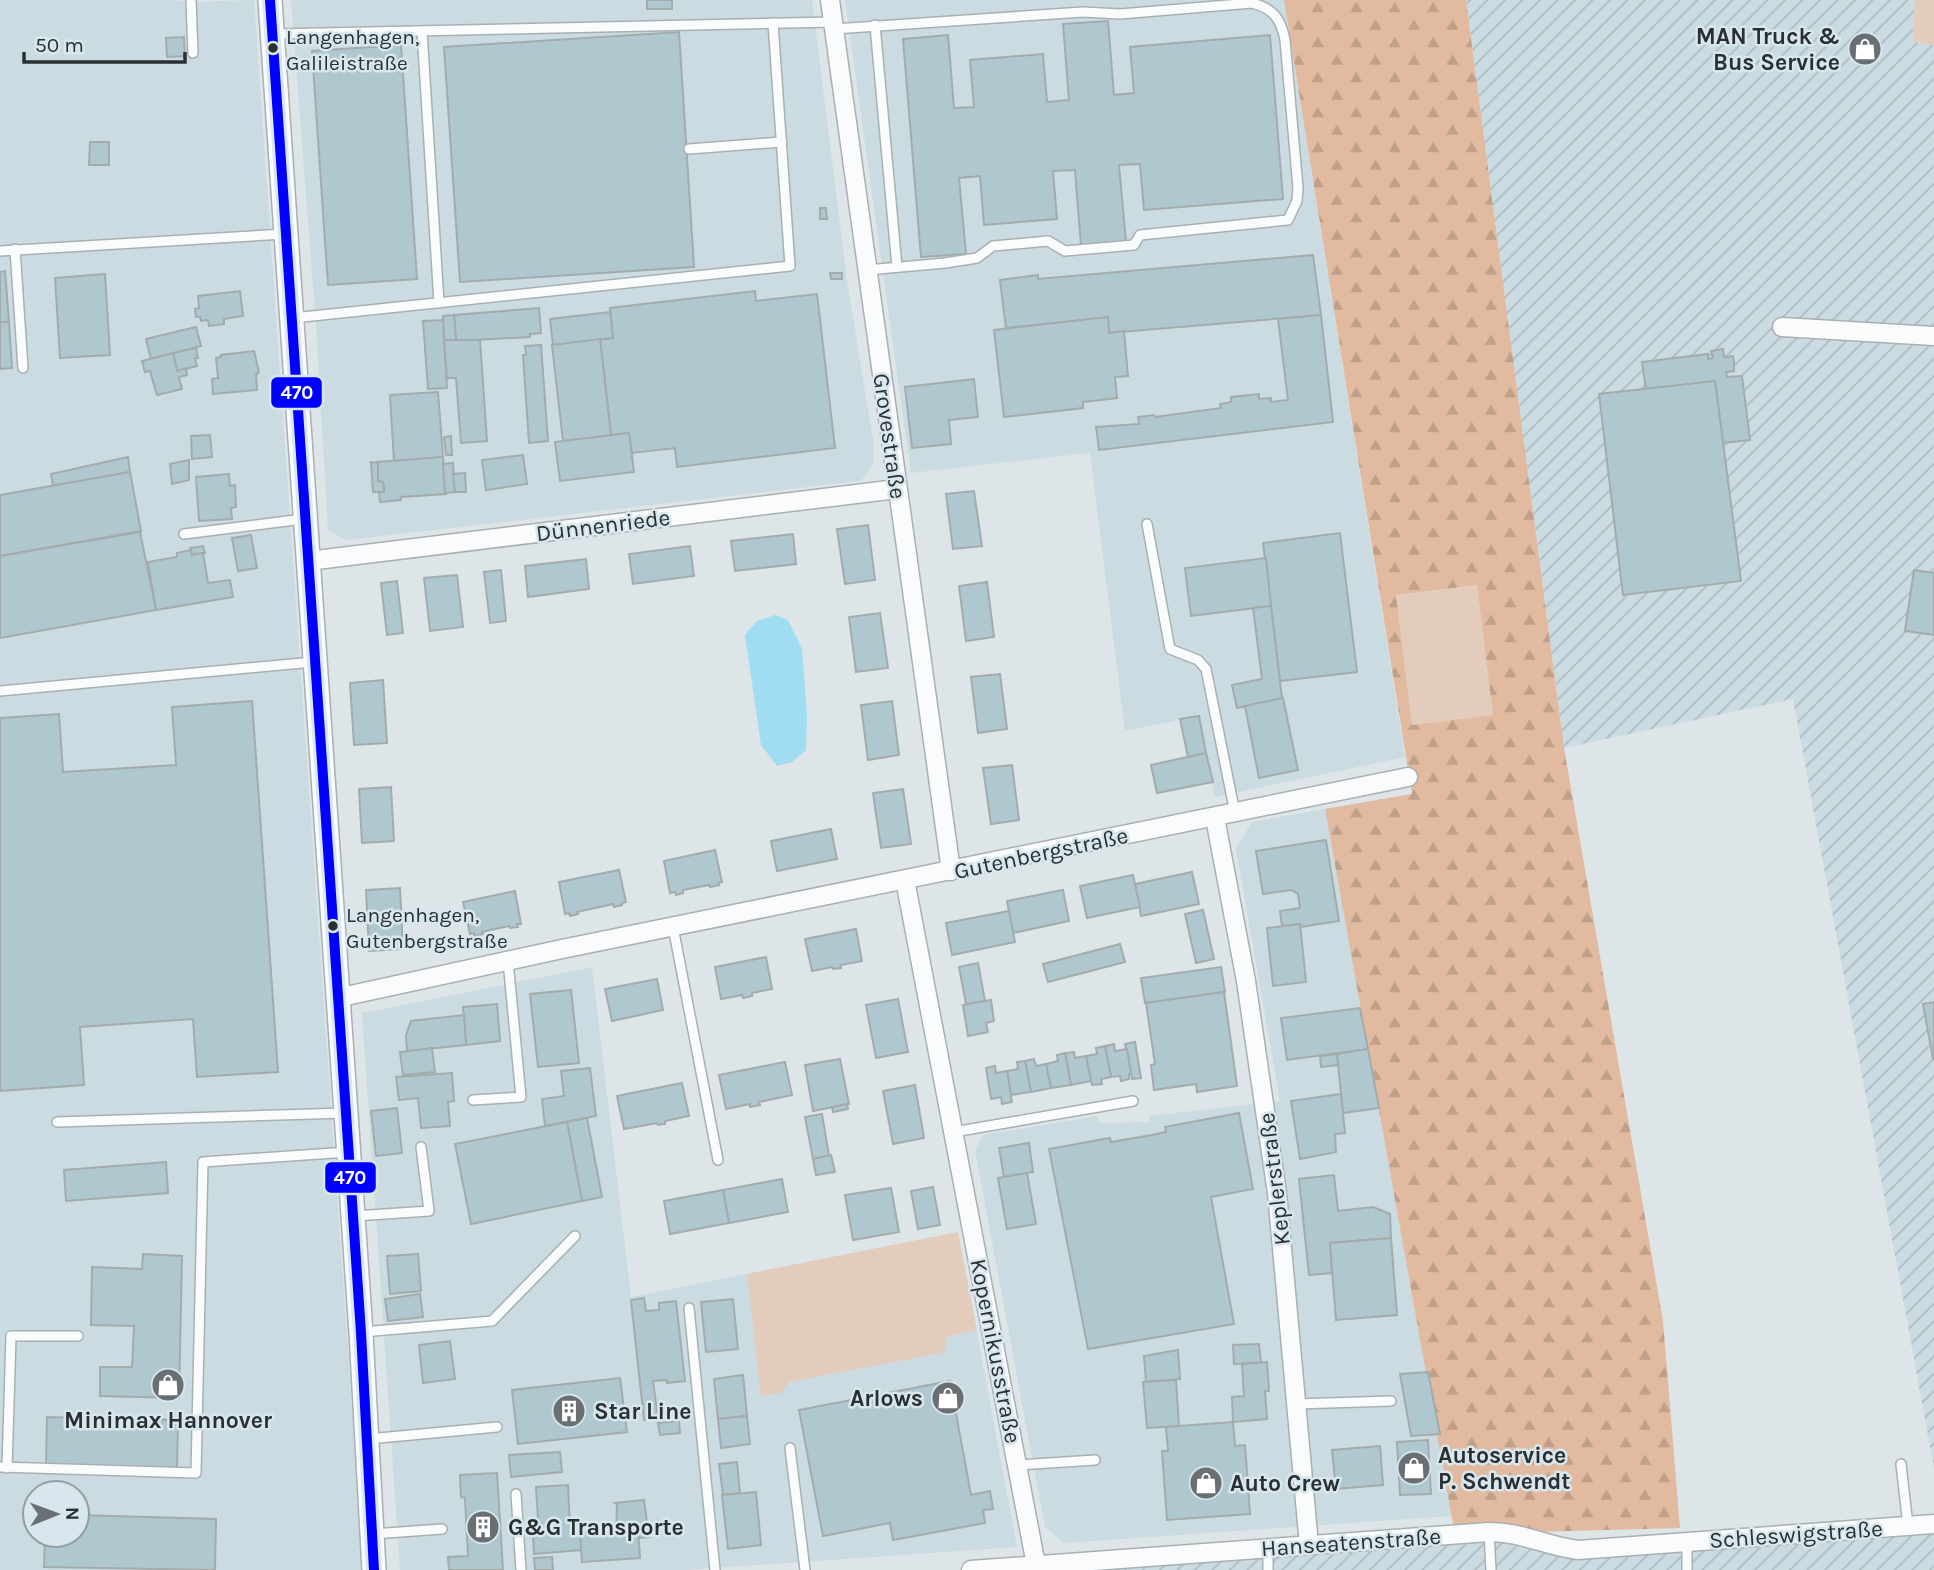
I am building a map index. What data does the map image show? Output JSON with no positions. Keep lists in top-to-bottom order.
{
  "streets": {
    "street": [
      "Grovestraße",
      "Dünnenriede",
      "Gutenbergstraße",
      "Keplerstraße",
      "Kopernikusstraße",
      "Schleswigstraße",
      "Hanseatenstraße"
    ]
  },
  "crossings": [
    ["Grovestraße", "Dünnenriede"],
    ["Grovestraße", "Gutenbergstraße"],
    ["Gutenbergstraße", "Keplerstraße"],
    ["Gutenbergstraße", "Kopernikusstraße"],
    ["Keplerstraße", "Hanseatenstraße"],
    ["Kopernikusstraße", "Hanseatenstraße"],
    ["Schleswigstraße", "Hanseatenstraße"]
  ],
  "places": {
    "other": ["Langenhagen, Galileistraße", "Langenhagen, Gutenbergstraße"],
    "shop": [
      "MAN Truck & Bus Service",
      "Minimax Hannover",
      "Arlows",
      "Autoservice P. Schwendt",
      "Auto Crew"
    ],
    "building": ["Star Line", "G&G Transporte"]
  },
  "lines": ["transit line 470"],
  "scale_bar": "50 m",
  "north": "right"
}
